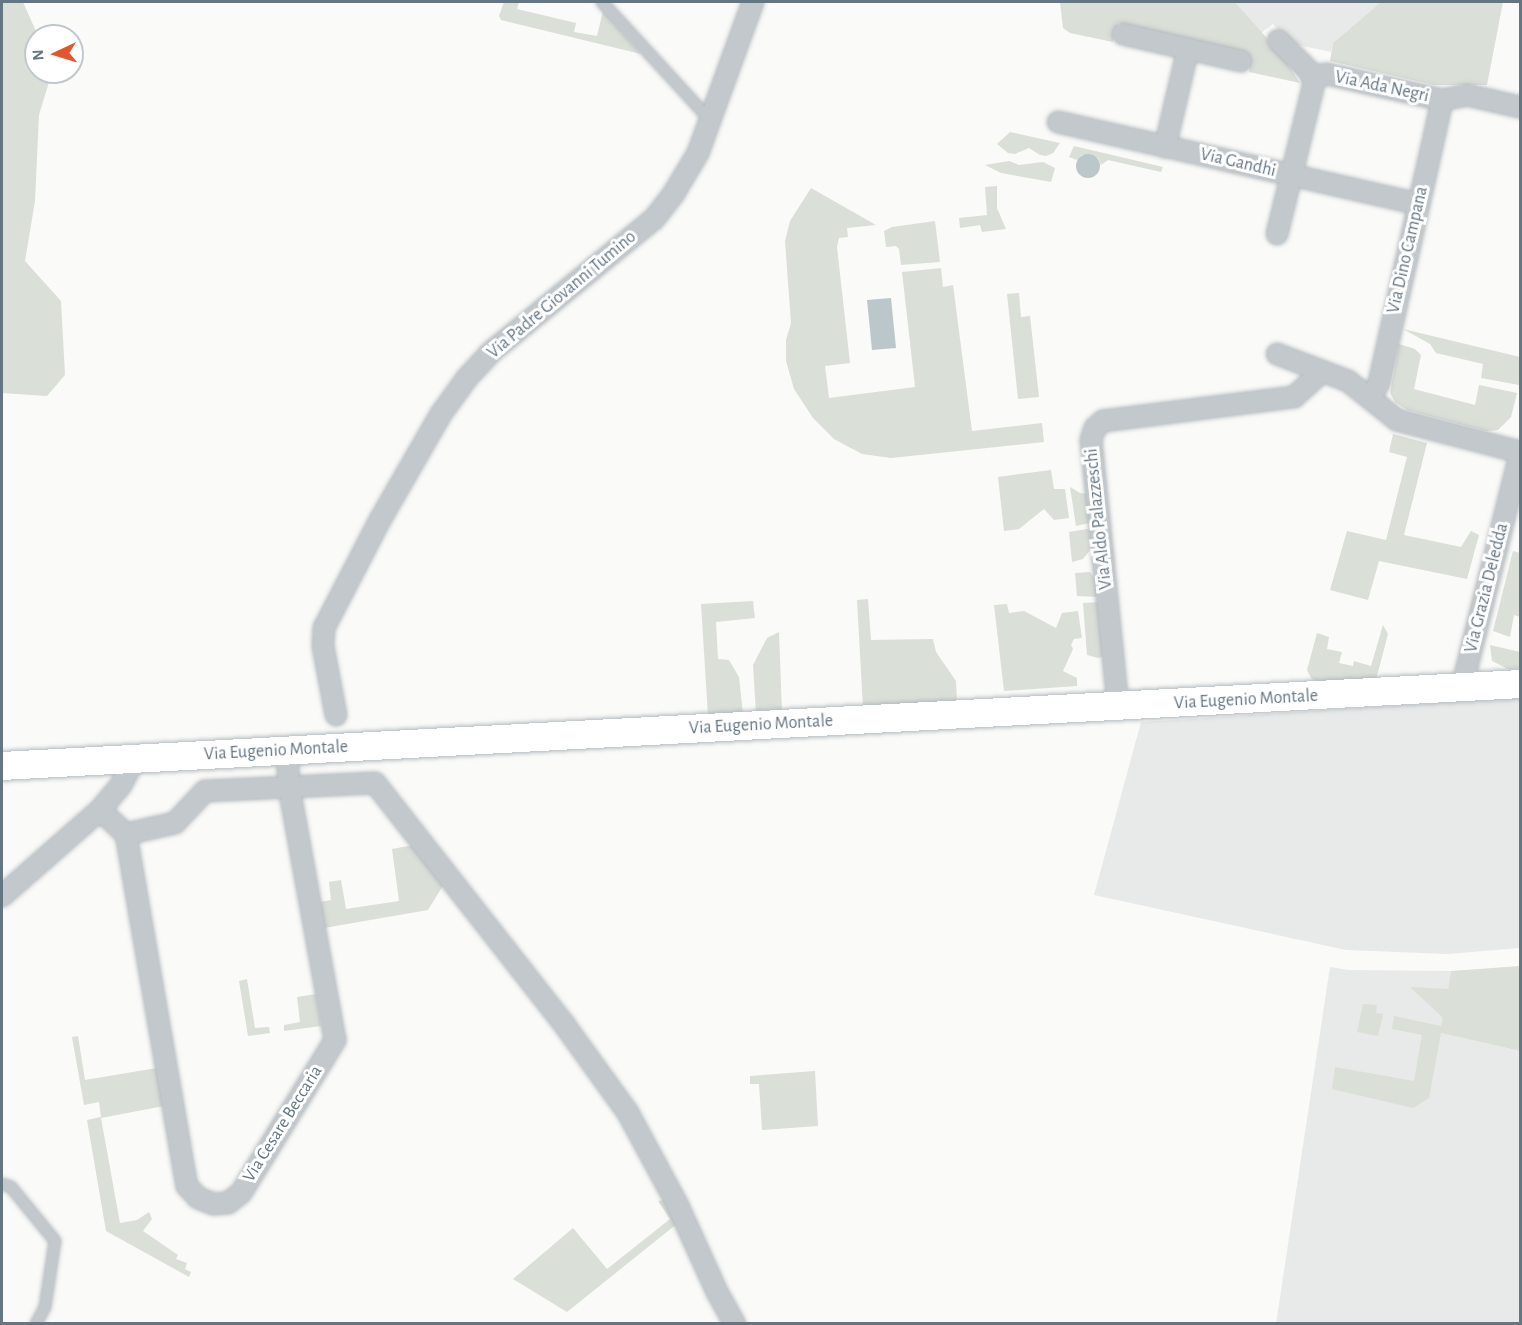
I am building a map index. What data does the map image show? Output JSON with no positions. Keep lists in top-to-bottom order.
{
  "streets": {
    "main road": ["Via Eugenio Montale"],
    "street": [
      "Via Ada Negri",
      "Via Gandhi",
      "Via Dino Campana",
      "Via Padre Giovanni Tumino",
      "Via Aldo Palazzeschi",
      "Via Grazia Deledda",
      "Via Cesare Beccaria"
    ]
  },
  "crossings": [
    ["Via Ada Negri", "Via Dino Campana"],
    ["Via Gandhi", "Via Dino Campana"],
    ["Via Aldo Palazzeschi", "Via Eugenio Montale"],
    ["Via Grazia Deledda", "Via Eugenio Montale"],
    ["Via Eugenio Montale", "Via Cesare Beccaria"]
  ],
  "north": "left"
}
